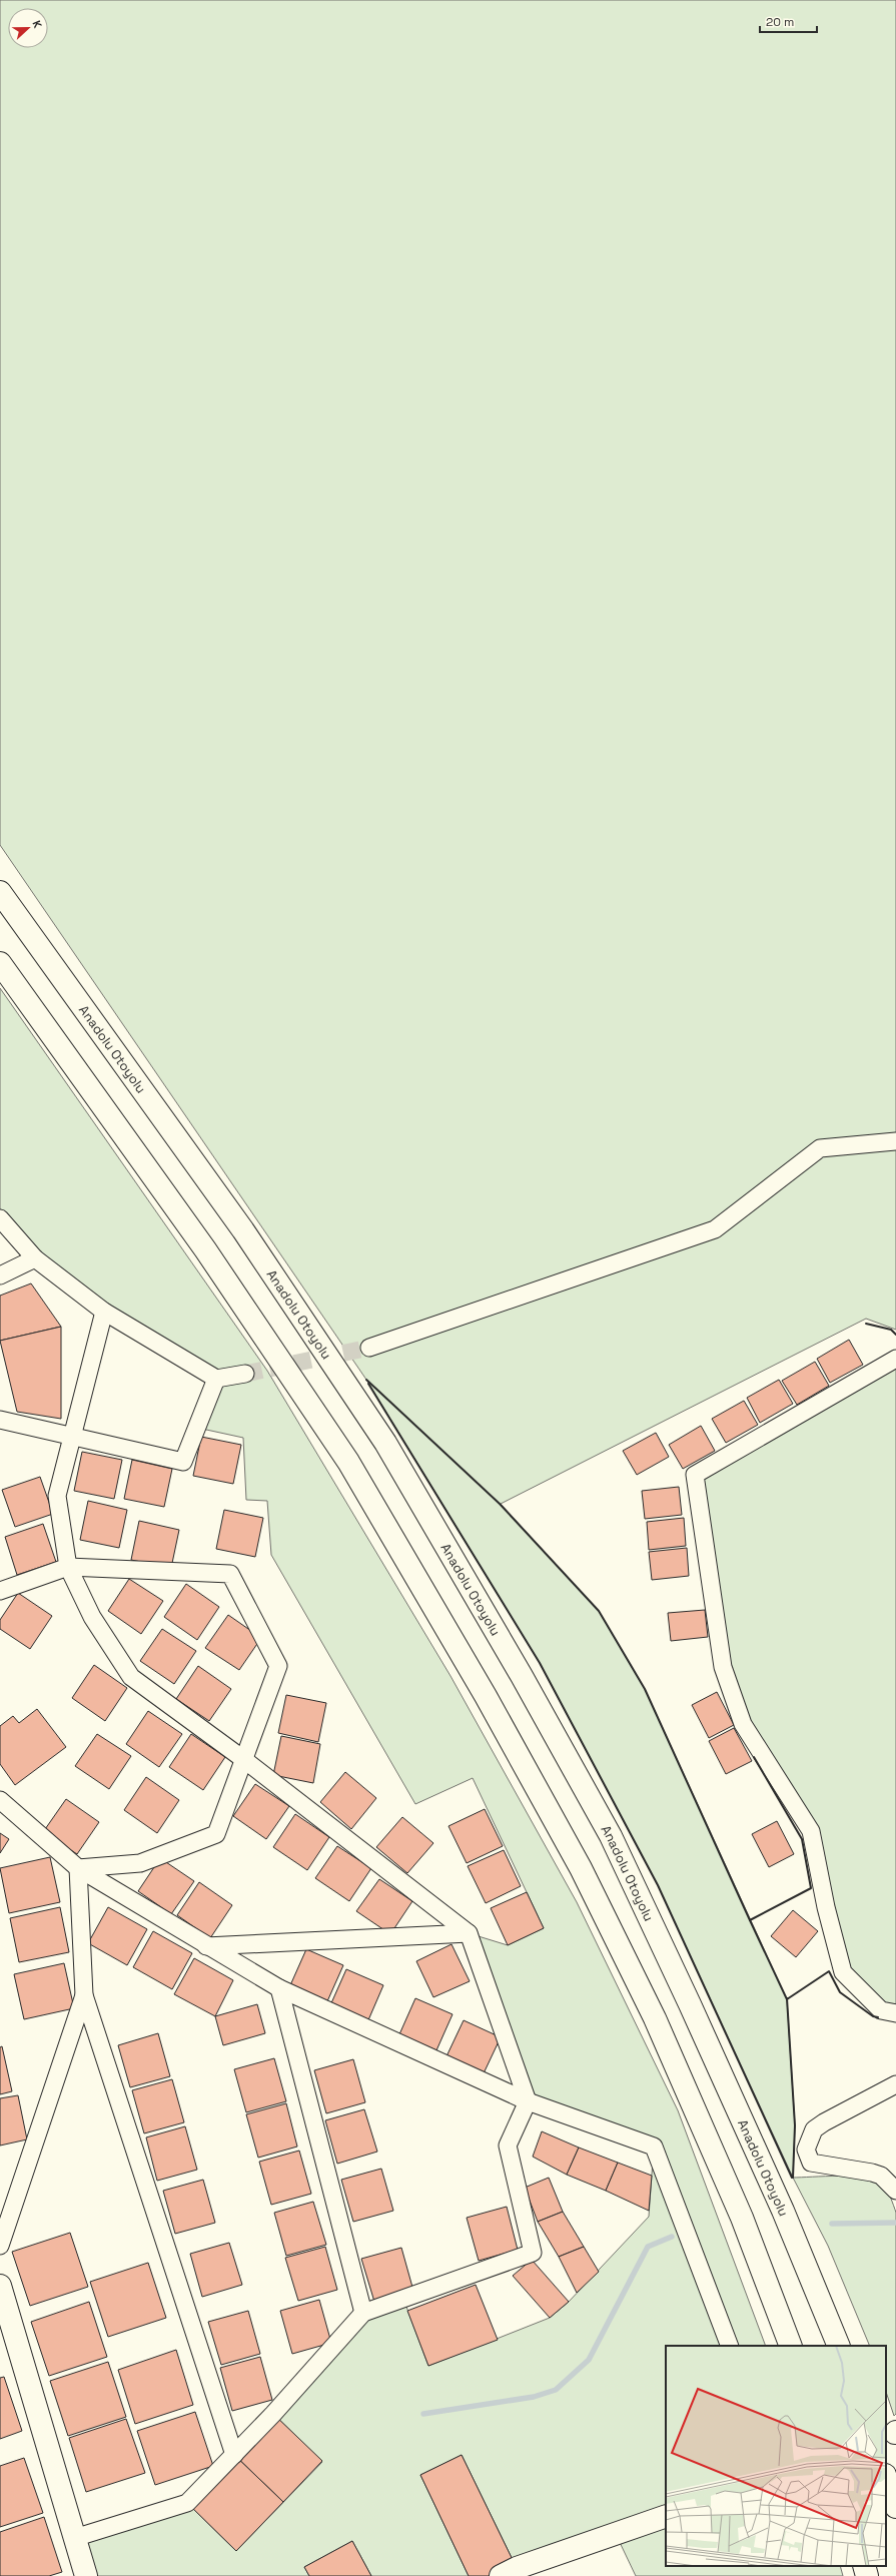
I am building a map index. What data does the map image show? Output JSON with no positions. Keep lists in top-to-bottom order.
{
  "streets": {
    "main road": ["Anadolu Otoyolu"]
  },
  "scale_bar": "20 m",
  "north": "right"
}
